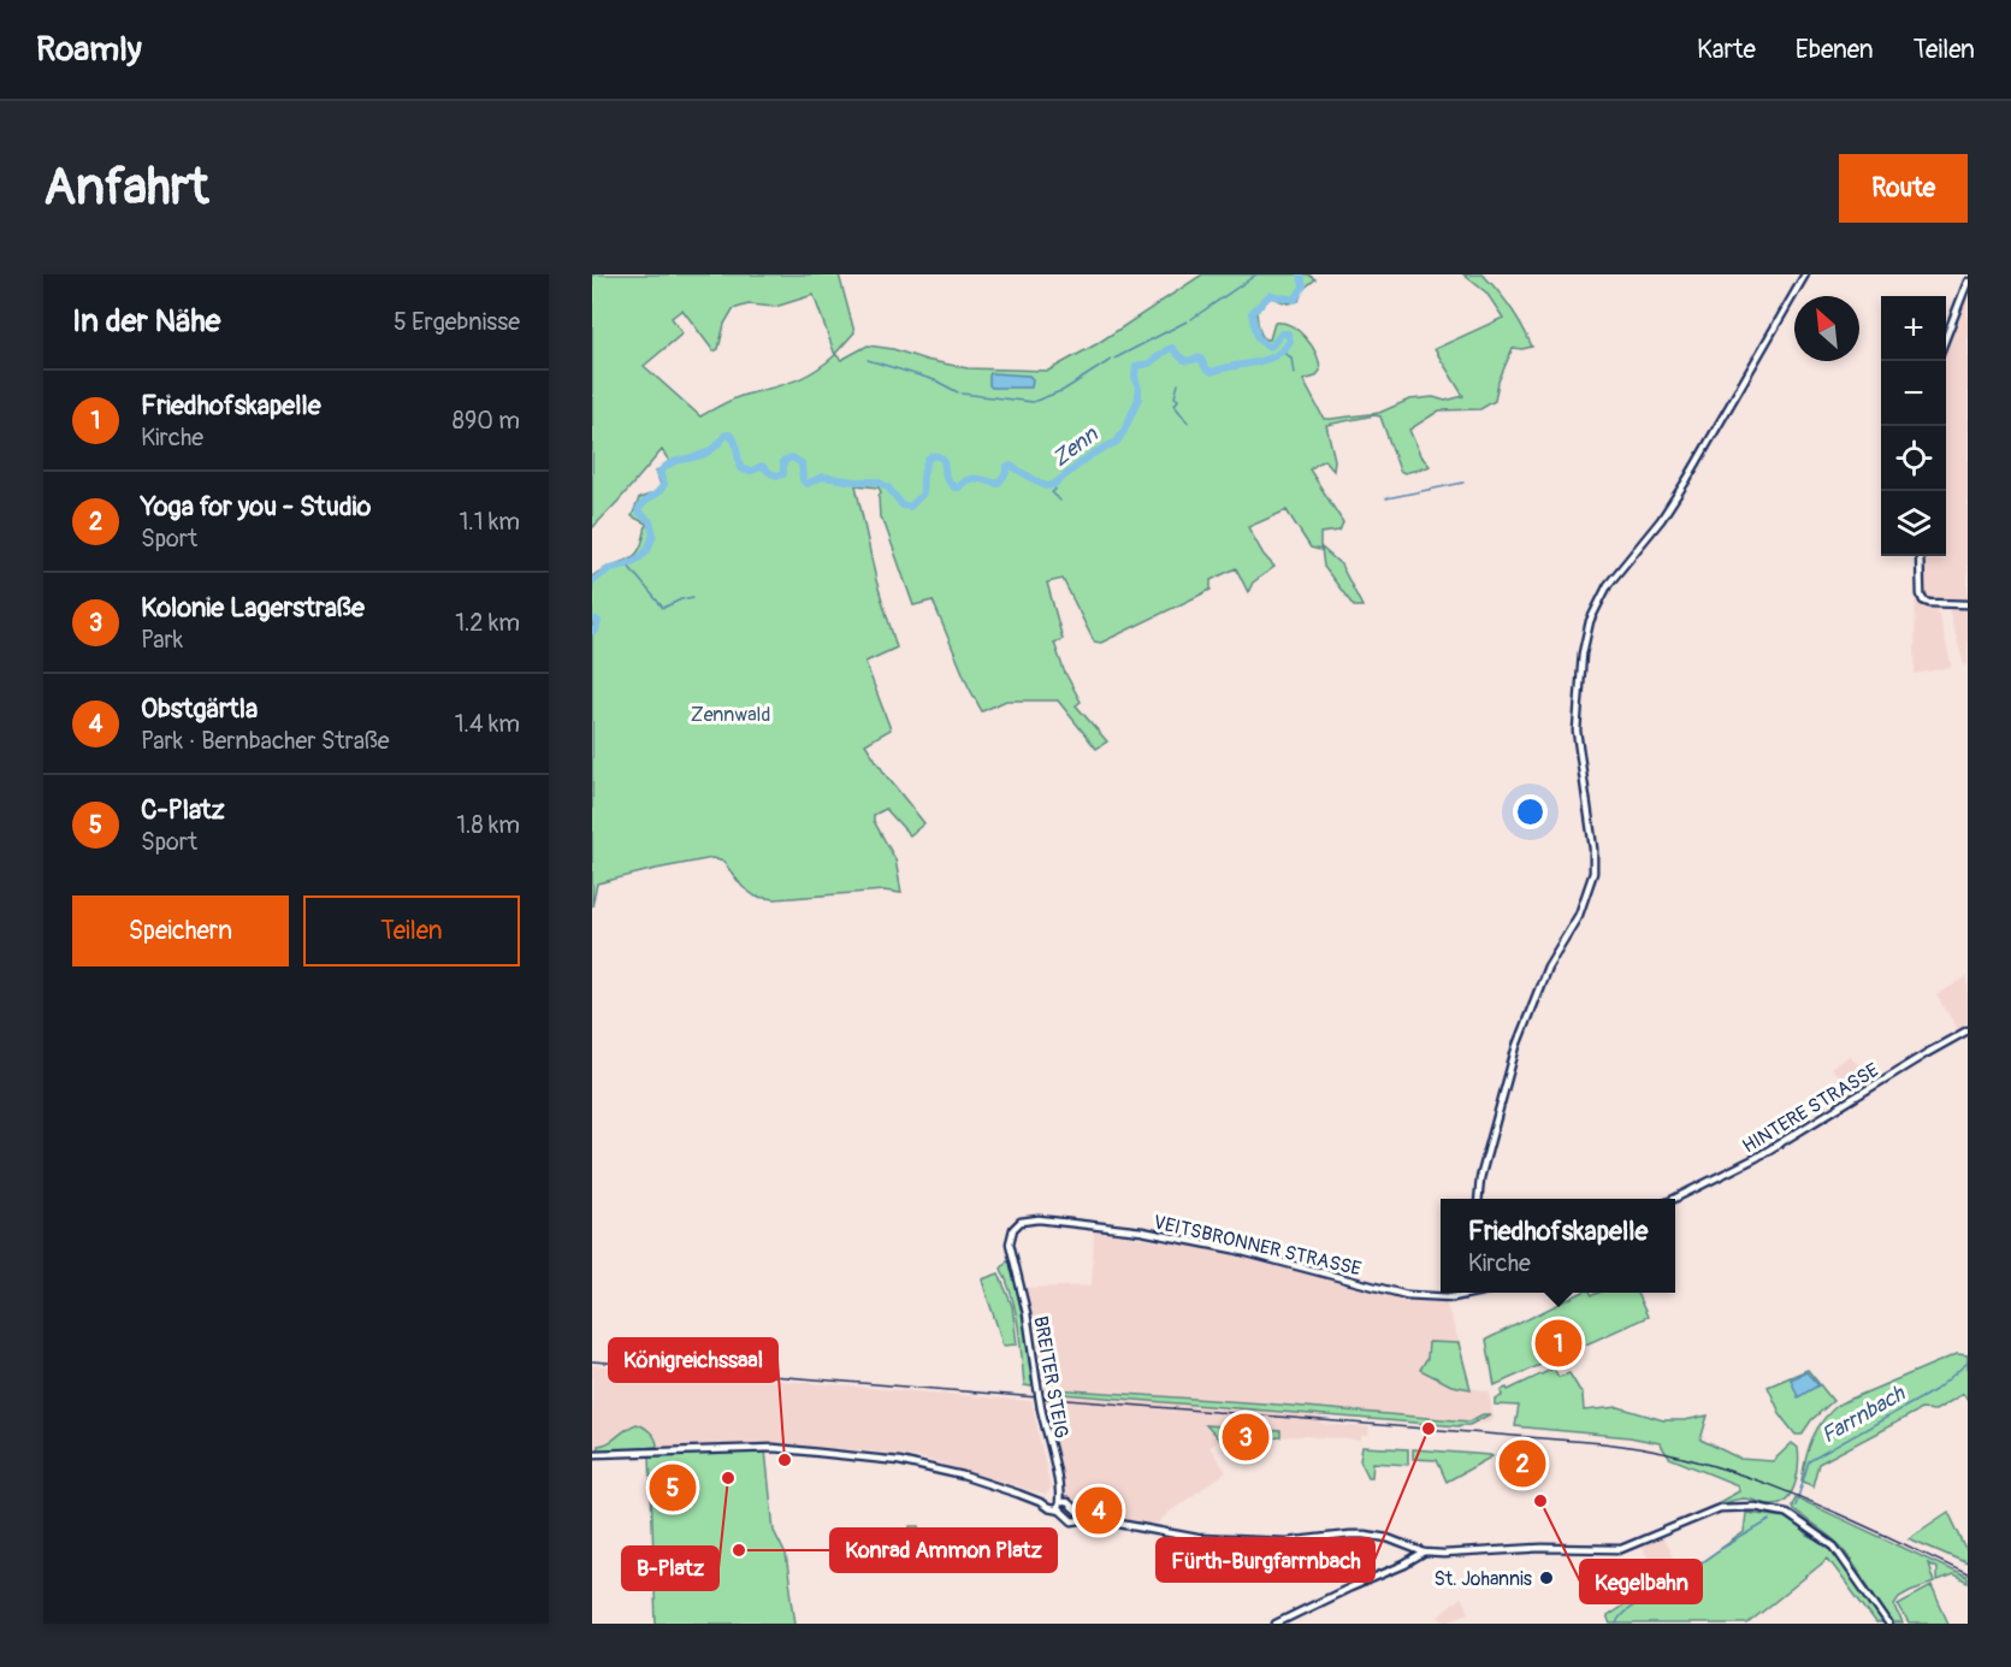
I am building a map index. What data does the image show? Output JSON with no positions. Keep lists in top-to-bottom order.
{
  "streets": {
    "street": ["HINTERE STRASSE", "VEITSBRONNER STRASSE", "BREITER STEIG"]
  },
  "crossings": [
    ["VEITSBRONNER STRASSE", "BREITER STEIG"]
  ],
  "water": ["Zenn", "Farrnbach"],
  "parks": ["Zennwald"],
  "places": [
    "Fürth-Burgfarrnbach",
    "Königreichssaal",
    "B-Platz",
    "Kegelbahn",
    "Konrad Ammon Platz",
    "St. Johannis"
  ],
  "north": "top left",
  "page": {
    "header": "Roamly",
    "nav": ["Karte", "Ebenen", "Teilen"],
    "buttons": [
      "Route",
      ["Speichern", "Teilen"]
    ],
    "title": "Anfahrt",
    "heading": ["In der Nähe", "5 Ergebnisse"],
    "map_buttons": ["+", "−"],
    "list": [
      {
        "mark": "1",
        "name": "Friedhofskapelle",
        "note": "Kirche",
        "value": "890 m"
      },
      {
        "mark": "2",
        "name": "Yoga for you - Studio",
        "note": "Sport",
        "value": "1.1 km"
      },
      {
        "mark": "3",
        "name": "Kolonie Lagerstraße",
        "note": "Park",
        "value": "1.2 km"
      },
      {
        "mark": "4",
        "name": "Obstgärtla",
        "note": "Park · Bernbacher Straße",
        "value": "1.4 km"
      },
      {
        "mark": "5",
        "name": "C-Platz",
        "note": "Sport",
        "value": "1.8 km"
      }
    ],
    "popup": ["Friedhofskapelle", "Kirche"],
    "pins": [
      "1",
      "3",
      "2",
      "5",
      "4"
    ]
  }
}
